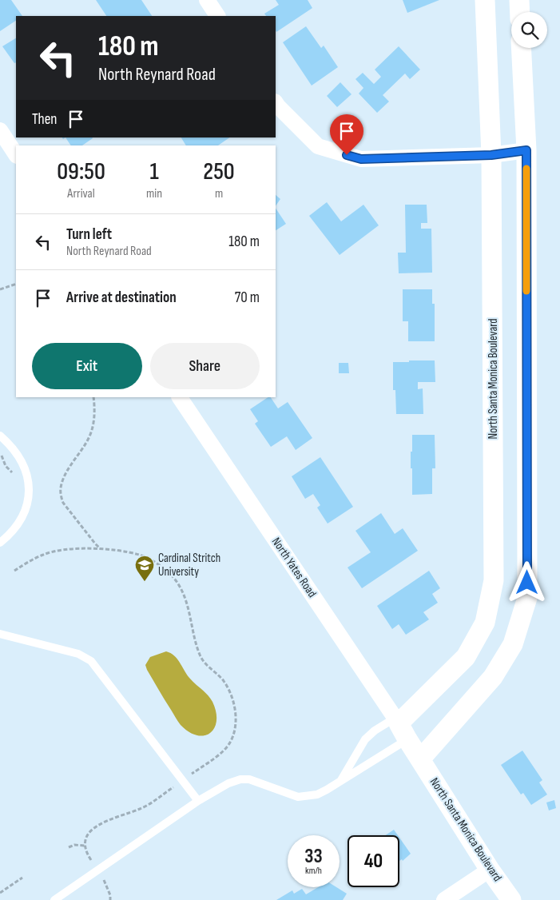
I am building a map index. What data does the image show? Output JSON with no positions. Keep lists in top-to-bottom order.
{
  "streets": {
    "street": ["North Santa Monica Boulevard", "North Yates Road"]
  },
  "crossings": [
    ["North Santa Monica Boulevard", "North Yates Road"]
  ],
  "places": {
    "school or university": ["Cardinal Stritch University"]
  },
  "page": {
    "turn": ["180 m", "North Reynard Road"],
    "then": "Then",
    "eta": [
      "09:50",
      "Arrival",
      "1",
      "min",
      "250",
      "m"
    ],
    "list": [
      {
        "name": "Turn left",
        "note": "North Reynard Road",
        "value": "180 m"
      },
      {
        "name": "Arrive at destination",
        "value": "70 m"
      }
    ],
    "buttons": ["Exit", "Share"],
    "speed": "33 km/h",
    "limit": "40"
  }
}
